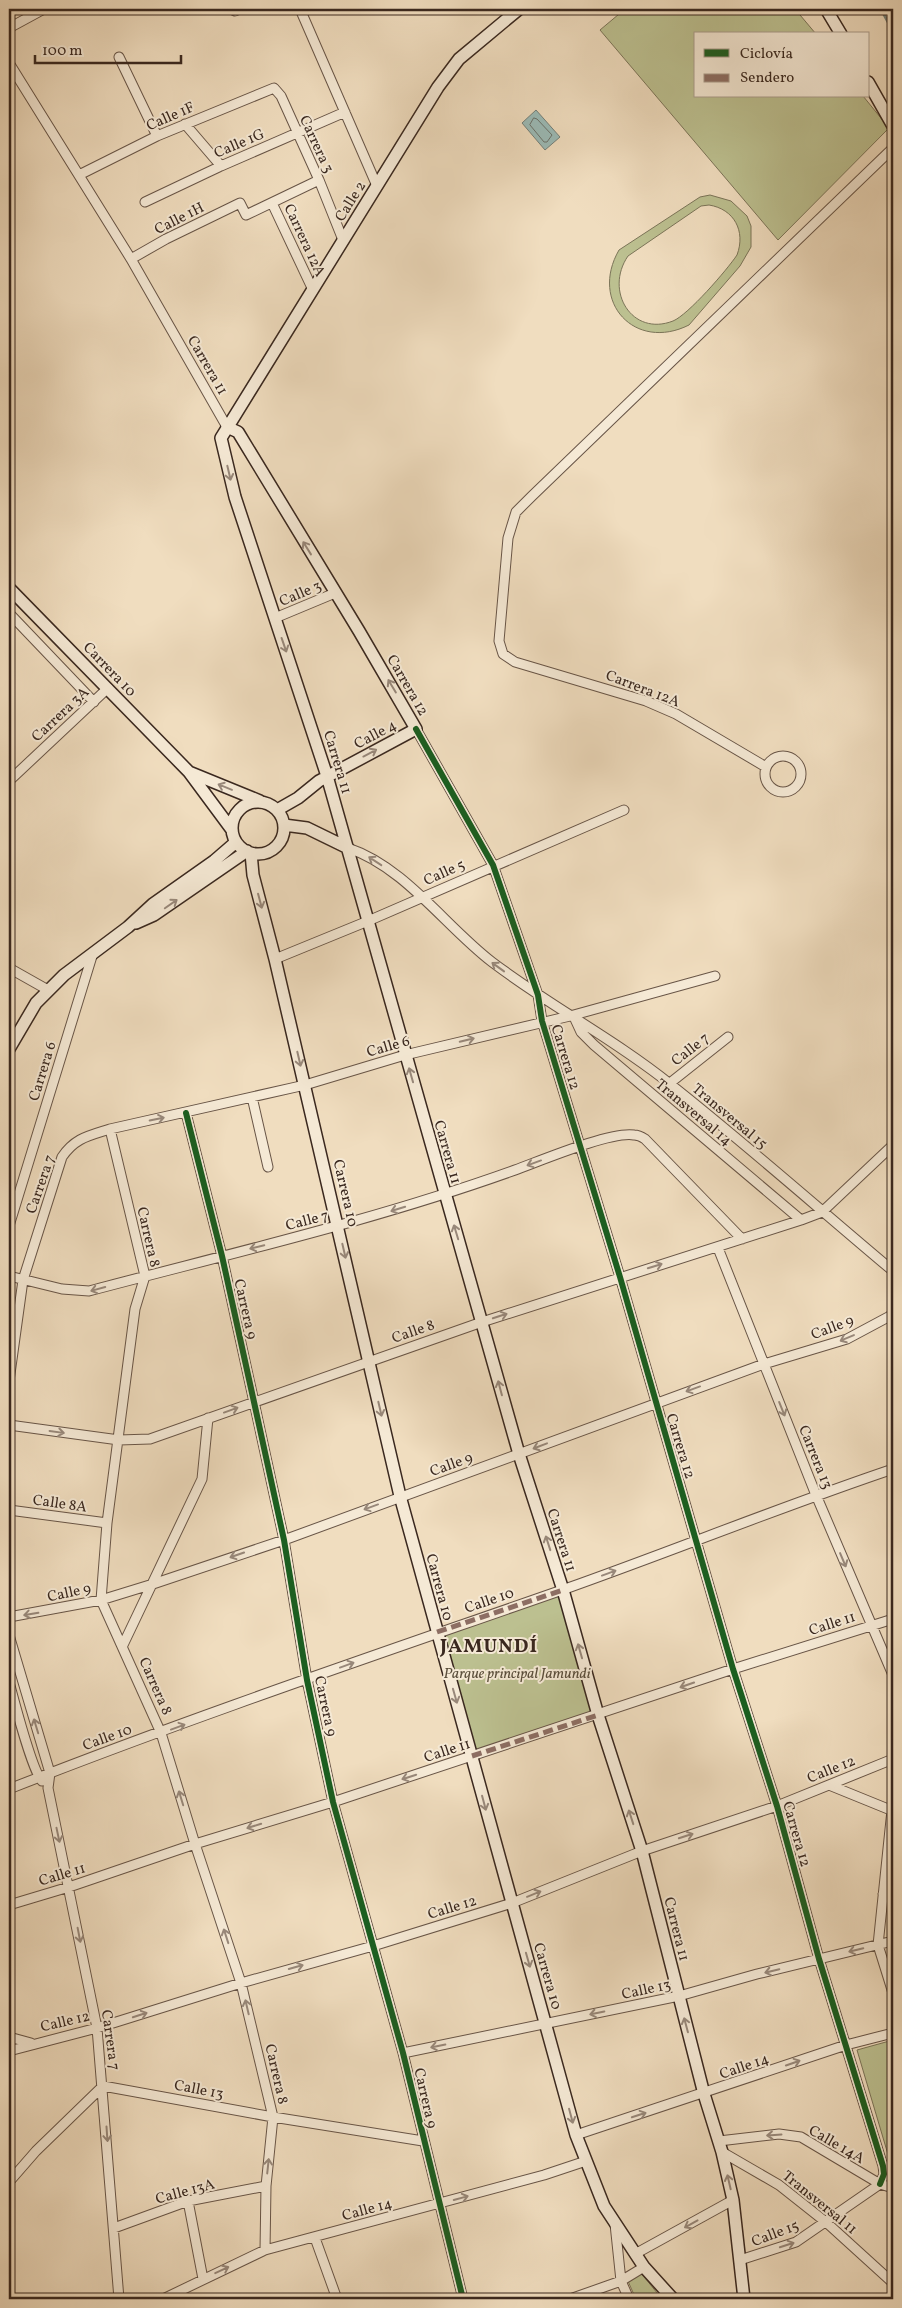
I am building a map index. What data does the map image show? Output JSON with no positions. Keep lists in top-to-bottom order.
{
  "streets": {
    "main road": [
      "Calle 2",
      "Carrera 11",
      "Carrera 10",
      "Carrera 12",
      "Calle 4"
    ],
    "street": [
      "Calle 1F",
      "Calle 1G",
      "Carrera 3",
      "Calle 1H",
      "Carrera 12A",
      "Calle 3",
      "Carrera 3A",
      "Calle 5",
      "Calle 6",
      "Calle 7",
      "Carrera 6",
      "Transversal 14",
      "Transversal 15",
      "Carrera 7",
      "Carrera 8",
      "Carrera 9",
      "Calle 9",
      "Calle 8",
      "Carrera 13",
      "Calle 8A",
      "Calle 10",
      "Calle 11",
      "Calle 12",
      "Calle 13",
      "Calle 14",
      "Calle 14A",
      "Calle 13A",
      "Transversal 11",
      "Calle 15"
    ]
  },
  "crossings": [
    ["Calle 1F", "Carrera 3"],
    ["Calle 1F", "Carrera 11"],
    ["Calle 1G", "Carrera 3"],
    ["Carrera 3", "Calle 2"],
    ["Calle 2", "Carrera 12A"],
    ["Calle 2", "Carrera 11"],
    ["Calle 2", "Carrera 12"],
    ["Calle 1H", "Carrera 12A"],
    ["Calle 1H", "Carrera 11"],
    ["Carrera 11", "Calle 3"],
    ["Carrera 11", "Carrera 12"],
    ["Carrera 11", "Calle 4"],
    ["Carrera 11", "Calle 5"],
    ["Carrera 11", "Calle 6"],
    ["Carrera 11", "Calle 7"],
    ["Carrera 11", "Calle 9"],
    ["Carrera 11", "Calle 8"],
    ["Carrera 11", "Calle 10"],
    ["Carrera 11", "Calle 11"],
    ["Carrera 11", "Calle 12"],
    ["Carrera 11", "Calle 13"],
    ["Carrera 11", "Calle 14"],
    ["Carrera 11", "Calle 14A"],
    ["Carrera 11", "Transversal 11"],
    ["Carrera 11", "Calle 15"],
    ["Calle 3", "Carrera 12"],
    ["Carrera 10", "Carrera 3A"],
    ["Carrera 10", "Calle 4"],
    ["Carrera 10", "Calle 5"],
    ["Carrera 10", "Calle 6"],
    ["Carrera 10", "Calle 7"],
    ["Carrera 10", "Calle 9"],
    ["Carrera 10", "Calle 8"],
    ["Carrera 10", "Calle 10"],
    ["Carrera 10", "Calle 11"],
    ["Carrera 10", "Calle 12"],
    ["Carrera 10", "Calle 13"],
    ["Carrera 10", "Calle 14"],
    ["Carrera 12", "Calle 4"],
    ["Carrera 12", "Calle 5"],
    ["Carrera 12", "Calle 6"],
    ["Carrera 12", "Calle 7"],
    ["Carrera 12", "Transversal 15"],
    ["Carrera 12", "Calle 9"],
    ["Carrera 12", "Calle 8"],
    ["Carrera 12", "Calle 10"],
    ["Carrera 12", "Calle 11"],
    ["Carrera 12", "Calle 12"],
    ["Carrera 12", "Calle 13"],
    ["Carrera 12", "Calle 14"],
    ["Carrera 12", "Calle 14A"],
    ["Carrera 12", "Calle 15"],
    ["Calle 6", "Transversal 14"],
    ["Calle 6", "Transversal 15"],
    ["Calle 6", "Carrera 7"],
    ["Calle 6", "Carrera 8"],
    ["Calle 6", "Carrera 9"],
    ["Calle 7", "Transversal 15"],
    ["Calle 7", "Carrera 7"],
    ["Calle 7", "Carrera 8"],
    ["Calle 7", "Carrera 9"],
    ["Calle 7", "Calle 8"],
    ["Transversal 14", "Transversal 15"],
    ["Transversal 14", "Calle 8"],
    ["Transversal 15", "Calle 8"],
    ["Carrera 7", "Calle 10"],
    ["Carrera 7", "Calle 11"],
    ["Carrera 7", "Calle 12"],
    ["Carrera 7", "Calle 13"],
    ["Carrera 7", "Calle 13A"],
    ["Carrera 8", "Calle 9"],
    ["Carrera 8", "Calle 8"],
    ["Carrera 8", "Calle 8A"],
    ["Carrera 8", "Calle 10"],
    ["Carrera 8", "Calle 11"],
    ["Carrera 8", "Calle 12"],
    ["Carrera 8", "Calle 13"],
    ["Carrera 8", "Calle 14"],
    ["Carrera 8", "Calle 13A"],
    ["Carrera 9", "Calle 9"],
    ["Carrera 9", "Calle 8"],
    ["Carrera 9", "Calle 10"],
    ["Carrera 9", "Calle 11"],
    ["Carrera 9", "Calle 12"],
    ["Carrera 9", "Calle 13"],
    ["Carrera 9", "Calle 14"],
    ["Calle 9", "Carrera 13"],
    ["Calle 8", "Carrera 13"],
    ["Carrera 13", "Calle 10"],
    ["Carrera 13", "Calle 11"],
    ["Calle 14A", "Transversal 11"],
    ["Calle 14A", "Calle 15"],
    ["Transversal 11", "Calle 15"]
  ],
  "one_way": [
    "Carrera 10",
    "Calle 4",
    "Calle 7",
    "Carrera 8",
    "Calle 9",
    "Calle 8",
    "Carrera 13",
    "Calle 10",
    "Calle 11",
    "Calle 12",
    "Calle 13",
    "Calle 14",
    "Calle 14A",
    "Calle 15"
  ],
  "districts": ["JAMUNDÍ"],
  "parks": ["Parque principal Jamundi"],
  "legend": ["Ciclovía", "Sendero"],
  "scale_bar": "100 m"
}
